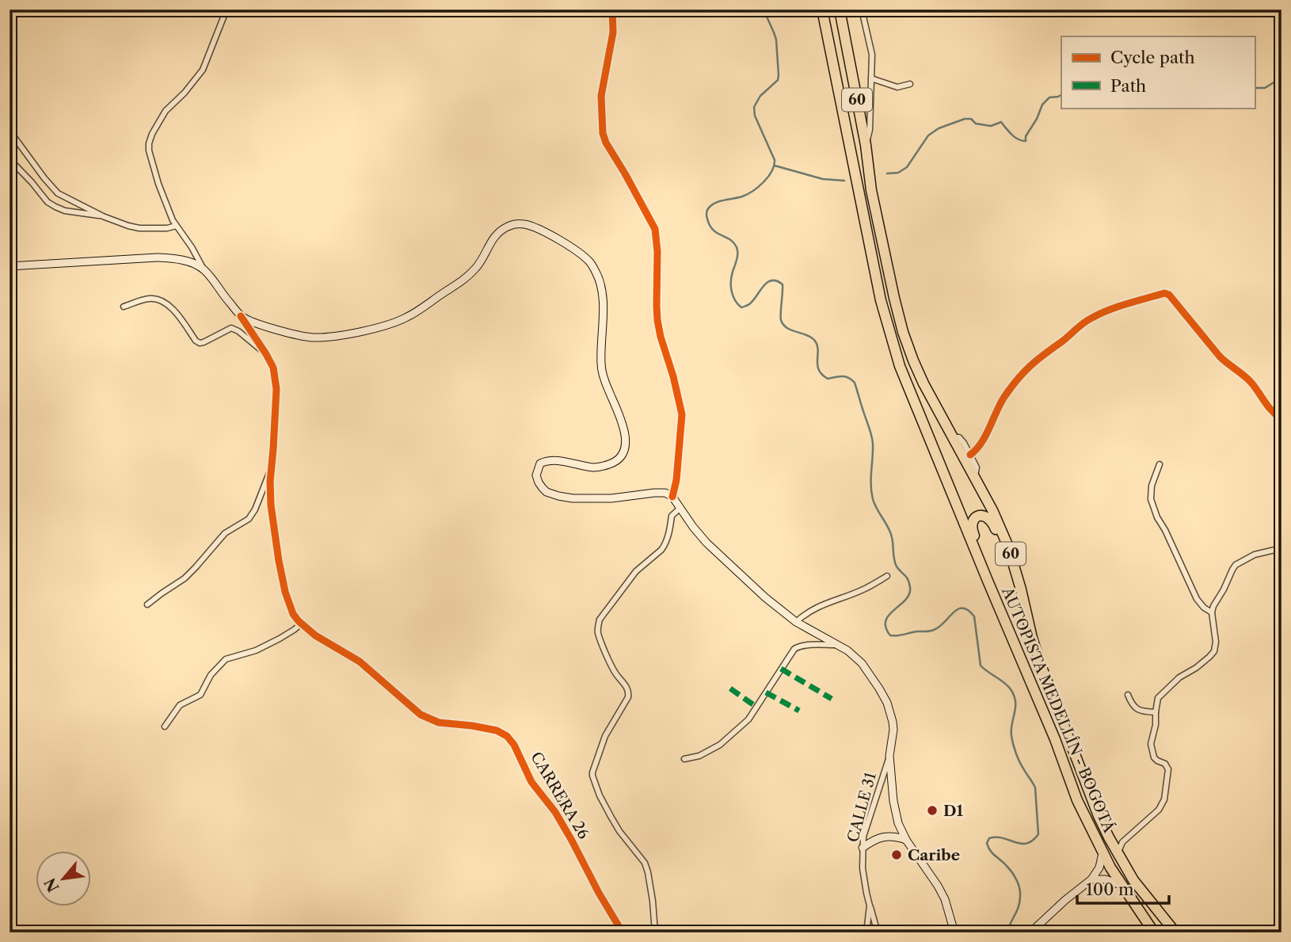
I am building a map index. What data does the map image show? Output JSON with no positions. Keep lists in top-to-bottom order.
{
  "streets": {
    "highway": ["60", "AUTOPISTA MEDELLÍN - BOGOTÁ"],
    "street": ["CARRERA 26", "CALLE 31"]
  },
  "places": ["D1", "Caribe"],
  "legend": ["Cycle path", "Path"],
  "scale_bar": "100 m",
  "north": "bottom left"
}
